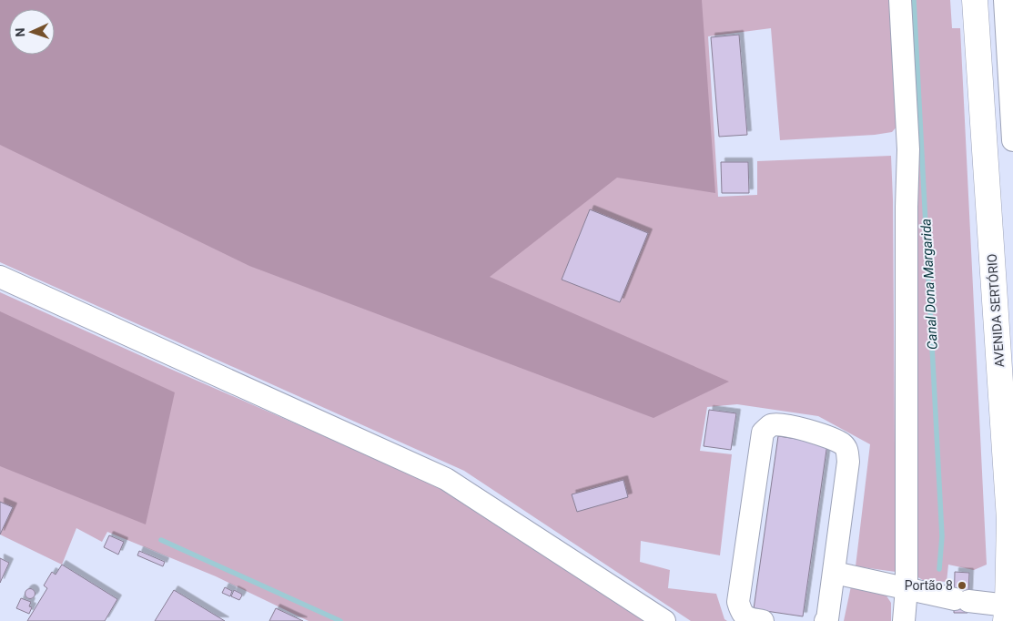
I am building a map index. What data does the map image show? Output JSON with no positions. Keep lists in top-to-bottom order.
{
  "streets": {
    "main road": ["AVENIDA SERTÓRIO"]
  },
  "water": ["Canal Dona Margarida"],
  "places": ["Portão 8"],
  "north": "left"
}
